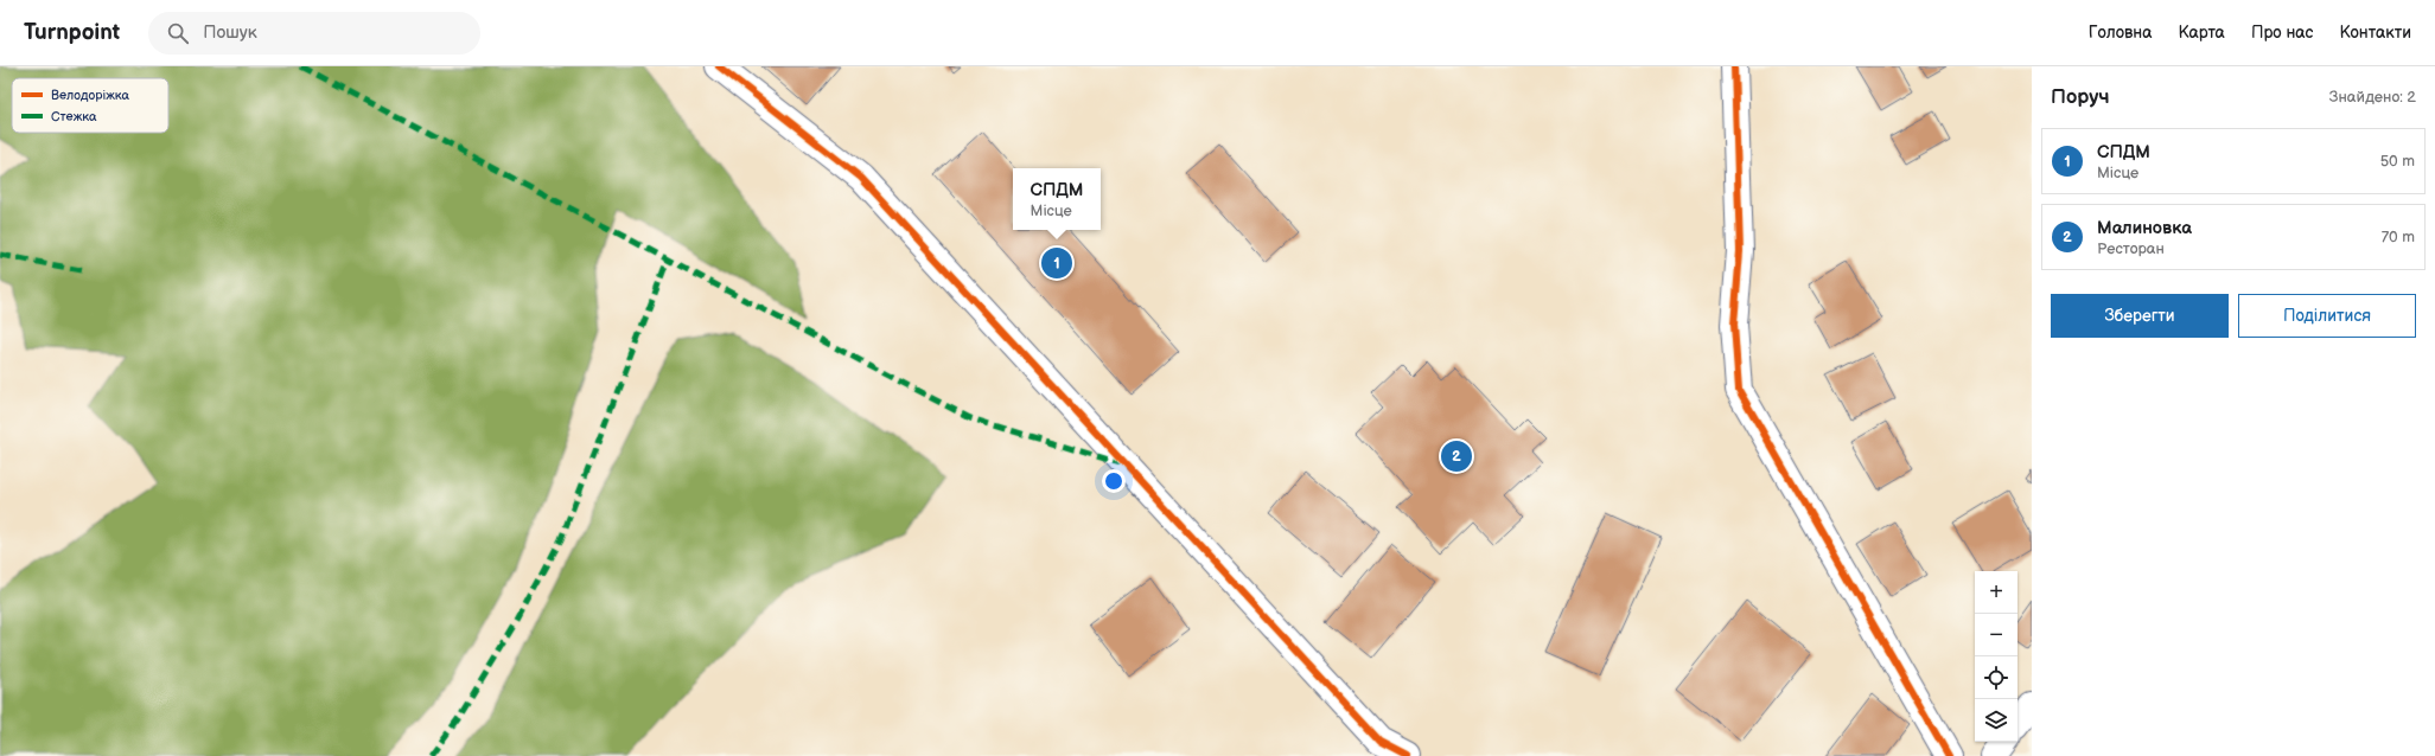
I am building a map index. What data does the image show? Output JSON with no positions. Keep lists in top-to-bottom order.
{
  "legend": ["Велодоріжка", "Стежка"],
  "page": {
    "header": "Turnpoint",
    "search": "Пошук",
    "nav": [
      "Головна",
      "Карта",
      "Про нас",
      "Контакти"
    ],
    "heading": ["Поруч", "Знайдено: 2"],
    "list": [
      {
        "mark": "1",
        "name": "СПДМ",
        "note": "Місце",
        "value": "50 m"
      },
      {
        "mark": "2",
        "name": "Малиновка",
        "note": "Ресторан",
        "value": "70 m"
      }
    ],
    "popup": ["СПДМ", "Місце"],
    "pins": ["1", "2"],
    "buttons": ["Зберегти", "Поділитися"],
    "map_buttons": ["+", "−"]
  }
}
